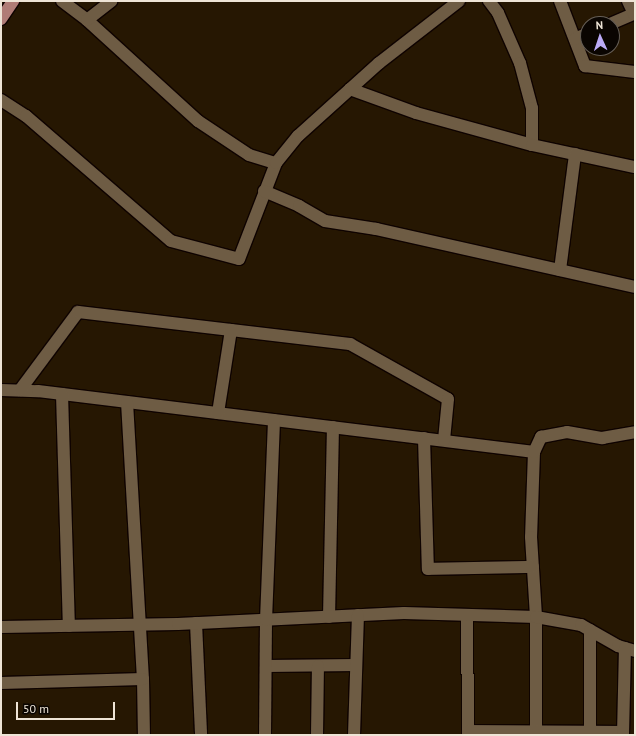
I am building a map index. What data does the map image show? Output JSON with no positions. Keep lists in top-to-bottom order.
{
  "scale_bar": "50 m",
  "north": "top"
}
